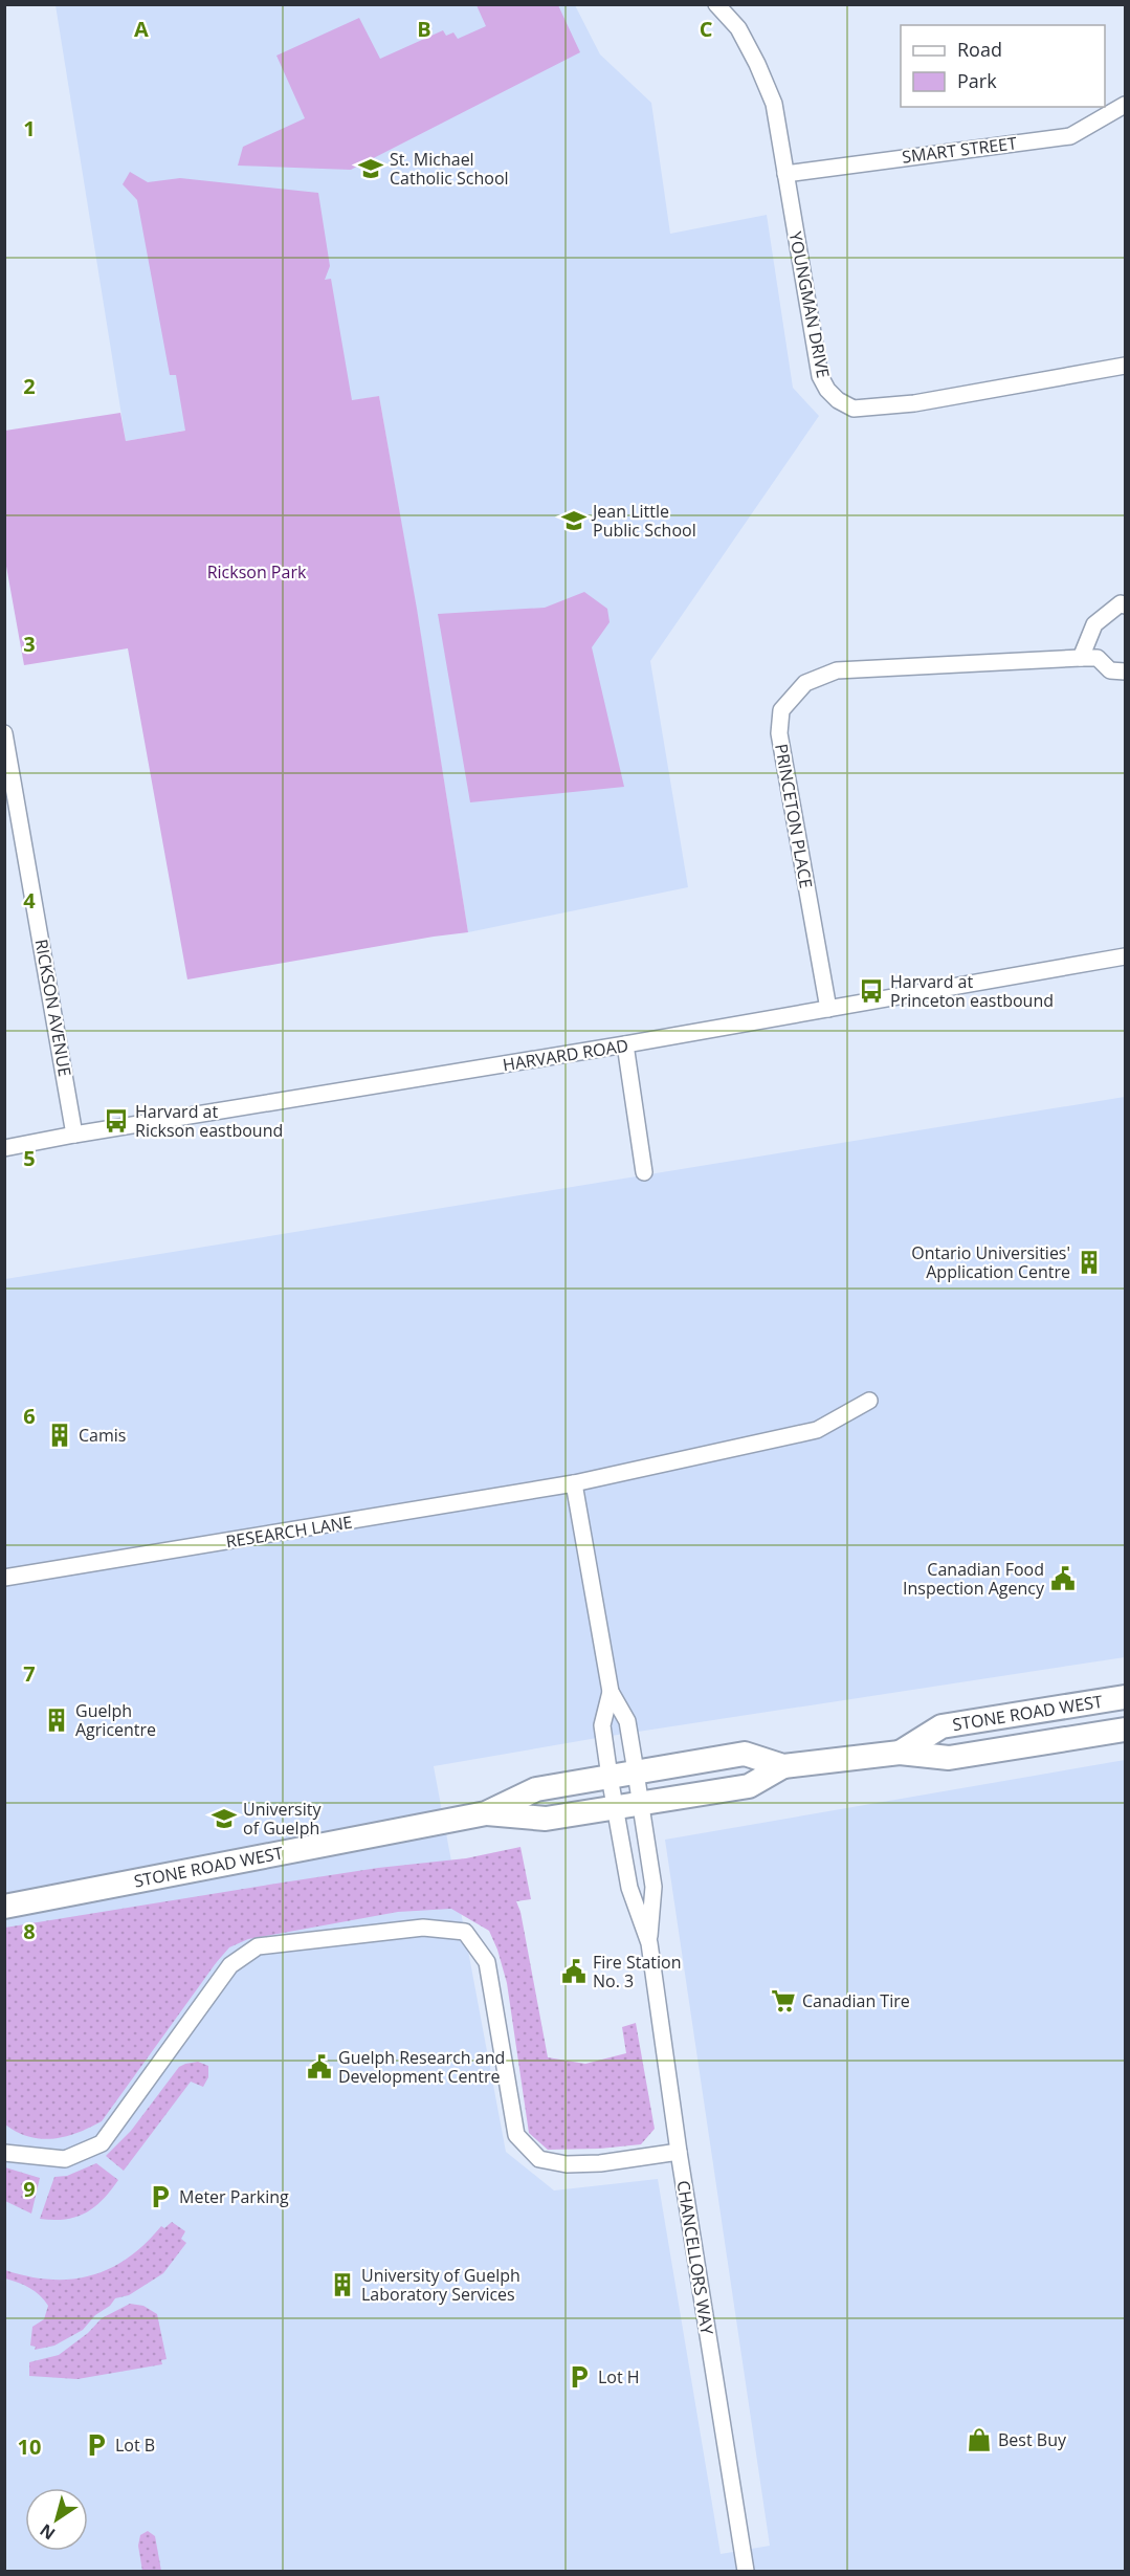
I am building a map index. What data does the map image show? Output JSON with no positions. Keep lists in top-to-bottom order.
{
  "streets": {
    "main road": ["STONE ROAD WEST"],
    "street": [
      "SMART STREET",
      "YOUNGMAN DRIVE",
      "PRINCETON PLACE",
      "RICKSON AVENUE",
      "HARVARD ROAD",
      "RESEARCH LANE",
      "CHANCELLORS WAY"
    ]
  },
  "crossings": [
    ["SMART STREET", "YOUNGMAN DRIVE"],
    ["PRINCETON PLACE", "HARVARD ROAD"],
    ["RICKSON AVENUE", "HARVARD ROAD"],
    ["STONE ROAD WEST", "CHANCELLORS WAY"]
  ],
  "parks": ["Rickson Park"],
  "places": {
    "school or university": ["St. Michael Catholic School", "Jean Little Public School", "University of Guelph"],
    "bus stop": ["Harvard at Princeton eastbound", "Harvard at Rickson eastbound"],
    "building": [
      "Ontario Universities' Application Centre",
      "Camis",
      "Guelph Agricentre",
      "University of Guelph Laboratory Services"
    ],
    "public building": ["Canadian Food Inspection Agency", "Fire Station No. 3", "Guelph Research and Development Centre"],
    "supermarket": ["Canadian Tire"],
    "parking": ["Meter Parking", "Lot H", "Lot B"],
    "shop": ["Best Buy"]
  },
  "legend": ["Road", "Park"],
  "north": "bottom left",
  "grid": {
    "columns": ["A", "B", "C"],
    "rows": [
      "1",
      "2",
      "3",
      "4",
      "5",
      "6",
      "7",
      "8",
      "9",
      "10"
    ]
  }
}
